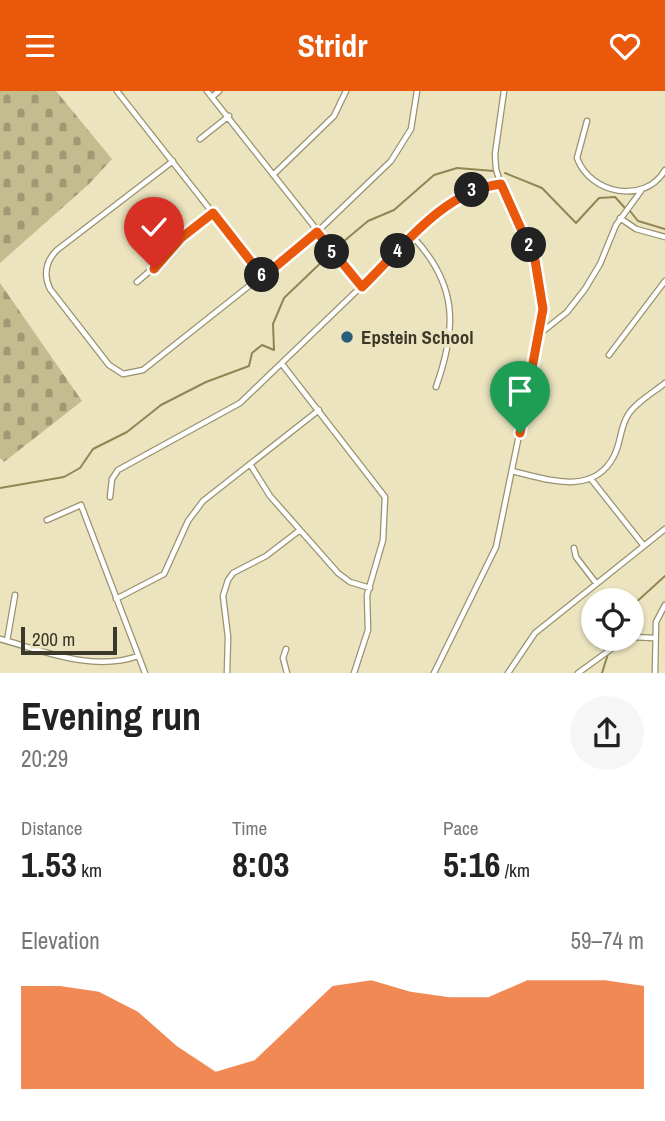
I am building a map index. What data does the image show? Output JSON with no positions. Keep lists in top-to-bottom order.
{
  "places": ["Epstein School"],
  "scale_bar": "200 m",
  "page": {
    "header": "Stridr",
    "pins": [
      "3",
      "2",
      "4",
      "5",
      "6"
    ],
    "scale": "200 m",
    "heading": ["Evening run", "20:29"],
    "stats": [
      ["Distance", "1.53 km"],
      ["Time", "8:03"],
      ["Pace", "5:16 /km"]
    ],
    "chart": ["Elevation", "59–74 m"]
  }
}
